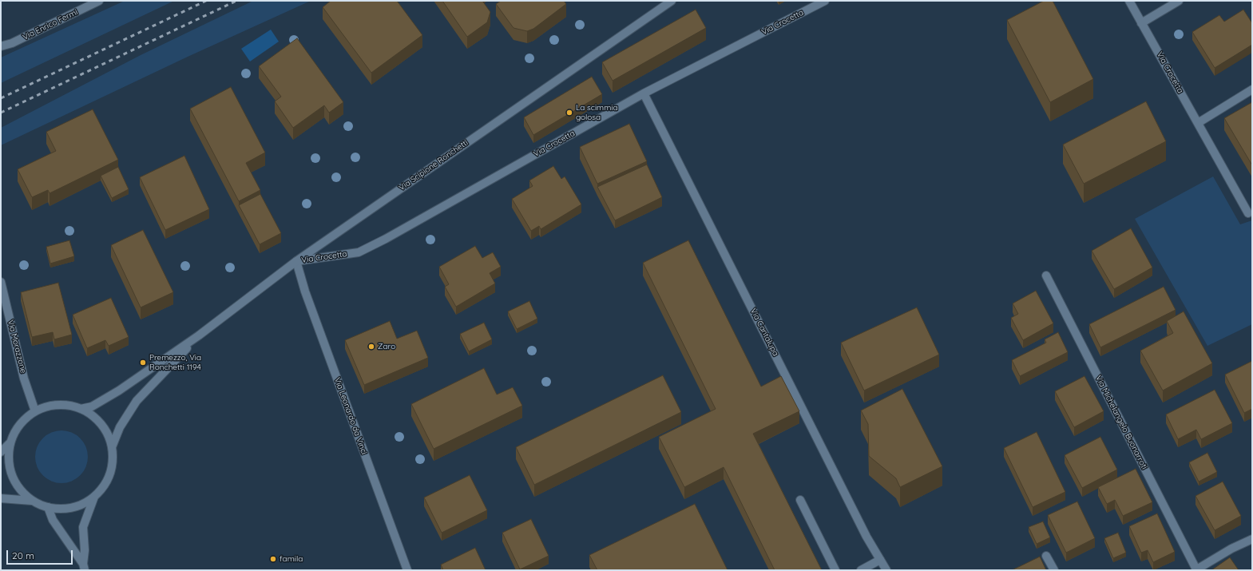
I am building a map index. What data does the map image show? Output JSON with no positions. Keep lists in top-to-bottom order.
{
  "streets": {
    "street": [
      "Via Crocetta",
      "Via Enrico Fermi",
      "Via Scipione Ronchetti",
      "Via Cantalupa",
      "Via Morazzone",
      "Via Leonardo da Vinci",
      "Via Michelangelo Buonarroti"
    ]
  },
  "crossings": [
    ["Via Crocetta", "Via Scipione Ronchetti"],
    ["Via Crocetta", "Via Cantalupa"],
    ["Via Crocetta", "Via Leonardo da Vinci"],
    ["Via Scipione Ronchetti", "Via Morazzone"],
    ["Via Scipione Ronchetti", "Via Leonardo da Vinci"]
  ],
  "places": [
    "La scimmia golosa",
    "Zaro",
    "Premezzo, Via Ronchetti 1194",
    "famila"
  ],
  "scale_bar": "20 m"
}
